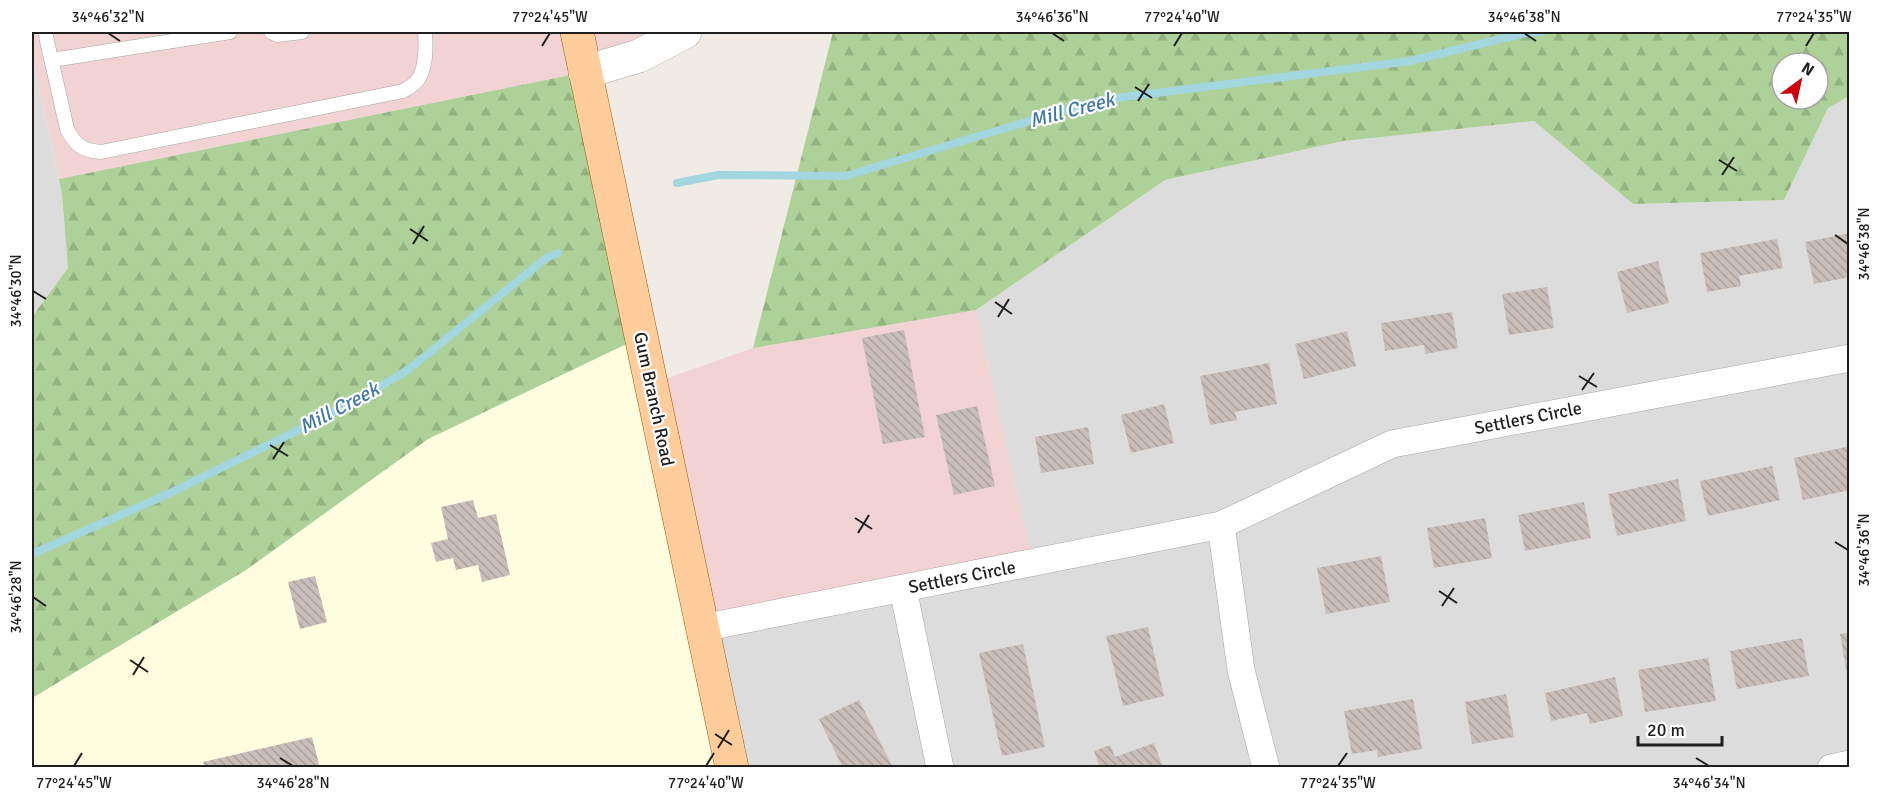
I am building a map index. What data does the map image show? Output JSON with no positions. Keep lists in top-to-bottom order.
{
  "streets": {
    "main road": ["Gum Branch Road"],
    "street": ["Settlers Circle"]
  },
  "crossings": [
    ["Gum Branch Road", "Settlers Circle"]
  ],
  "water": ["Mill Creek"],
  "scale_bar": "20 m",
  "north": "top right",
  "coordinates": [
    "34°46'32\"N",
    "77°24'45\"W",
    "34°46'36\"N",
    "77°24'40\"W",
    "34°46'38\"N",
    "77°24'35\"W",
    "34°46'30\"N",
    "34°46'28\"N",
    "34°46'34\"N"
  ]
}
